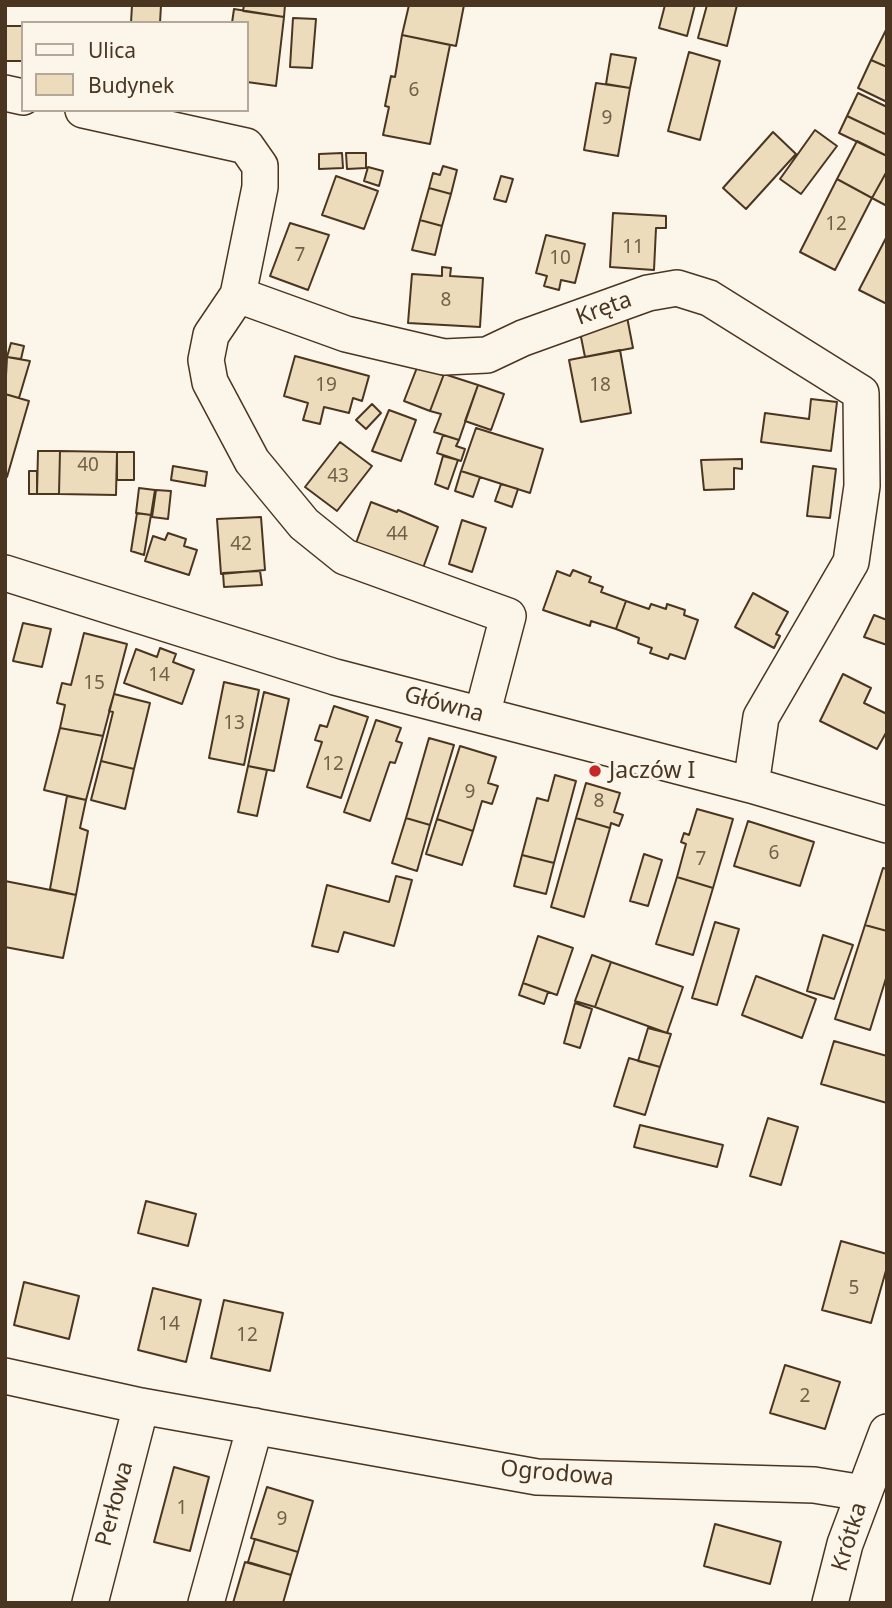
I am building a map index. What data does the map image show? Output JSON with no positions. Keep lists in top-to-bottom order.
{
  "streets": {
    "street": [
      "Kręta",
      "Główna",
      "Ogrodowa",
      "Perłowa",
      "Krótka"
    ]
  },
  "crossings": [
    ["Kręta", "Główna"],
    ["Ogrodowa", "Perłowa"],
    ["Ogrodowa", "Krótka"]
  ],
  "places": ["Jaczów I"],
  "house_numbers": [
    "6",
    "9",
    "12",
    "11",
    "7",
    "10",
    "8",
    "19",
    "18",
    "40",
    "43",
    "44",
    "42",
    "14",
    "15",
    "13",
    "12",
    "9",
    "8",
    "6",
    "7",
    "5",
    "14",
    "12",
    "2",
    "1",
    "9"
  ],
  "legend": ["Ulica", "Budynek"]
}
